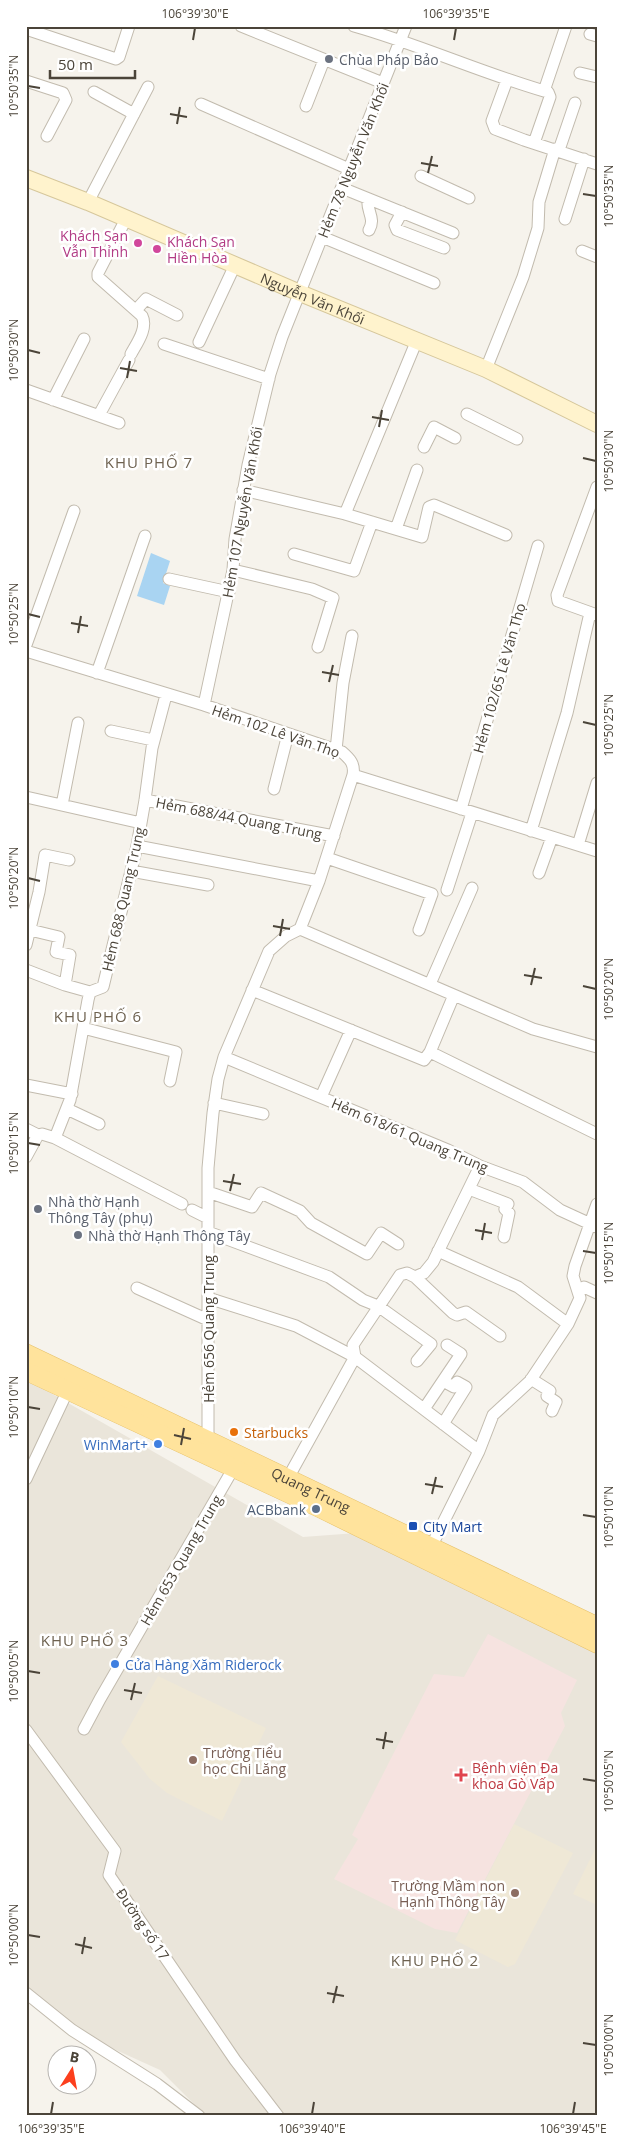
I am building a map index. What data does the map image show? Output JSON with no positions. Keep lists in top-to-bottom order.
{
  "streets": {
    "main road": ["Quang Trung"],
    "street": [
      "Hẻm 78 Nguyễn Văn Khối",
      "Nguyễn Văn Khối",
      "Hẻm 107 Nguyễn Văn Khối",
      "Hẻm 102/65 Lê Văn Thọ",
      "Hẻm 102 Lê Văn Thọ",
      "Hẻm 688/44 Quang Trung",
      "Hẻm 688 Quang Trung",
      "Hẻm 618/61 Quang Trung",
      "Hẻm 656 Quang Trung",
      "Hẻm 653 Quang Trung",
      "Đường số 17"
    ]
  },
  "crossings": [
    ["Hẻm 78 Nguyễn Văn Khối", "Nguyễn Văn Khối"],
    ["Hẻm 78 Nguyễn Văn Khối", "Hẻm 107 Nguyễn Văn Khối"],
    ["Nguyễn Văn Khối", "Hẻm 107 Nguyễn Văn Khối"],
    ["Hẻm 107 Nguyễn Văn Khối", "Hẻm 102 Lê Văn Thọ"],
    ["Hẻm 102 Lê Văn Thọ", "Hẻm 688 Quang Trung"],
    ["Hẻm 688/44 Quang Trung", "Hẻm 688 Quang Trung"],
    ["Hẻm 618/61 Quang Trung", "Hẻm 656 Quang Trung"],
    ["Hẻm 656 Quang Trung", "Quang Trung"],
    ["Quang Trung", "Hẻm 653 Quang Trung"]
  ],
  "districts": [
    "KHU PHỐ 7",
    "KHU PHỐ 6",
    "KHU PHỐ 3",
    "KHU PHỐ 2"
  ],
  "places": {
    "other": [
      "Chùa Pháp Bảo",
      "Khách Sạn Vẫn Thỉnh",
      "Khách Sạn Hiền Hòa",
      "Nhà thờ Hạnh Thông Tây (phụ)",
      "Nhà thờ Hạnh Thông Tây",
      "Starbucks",
      "WinMart+",
      "ACBbank",
      "Cửa Hàng Xăm Riderock",
      "Trường Tiểu học Chi Lăng",
      "Trường Mầm non Hạnh Thông Tây"
    ],
    "transit": ["City Mart"],
    "health": ["Bệnh viện Đa khoa Gò Vấp"]
  },
  "scale_bar": "50 m",
  "north": "top",
  "coordinates": [
    "106°39'30\"E",
    "106°39'35\"E",
    "10°50'35\"N",
    "10°50'30\"N",
    "10°50'25\"N",
    "10°50'20\"N",
    "10°50'15\"N",
    "10°50'10\"N",
    "10°50'05\"N",
    "10°50'00\"N",
    "106°39'40\"E",
    "106°39'45\"E"
  ]
}
